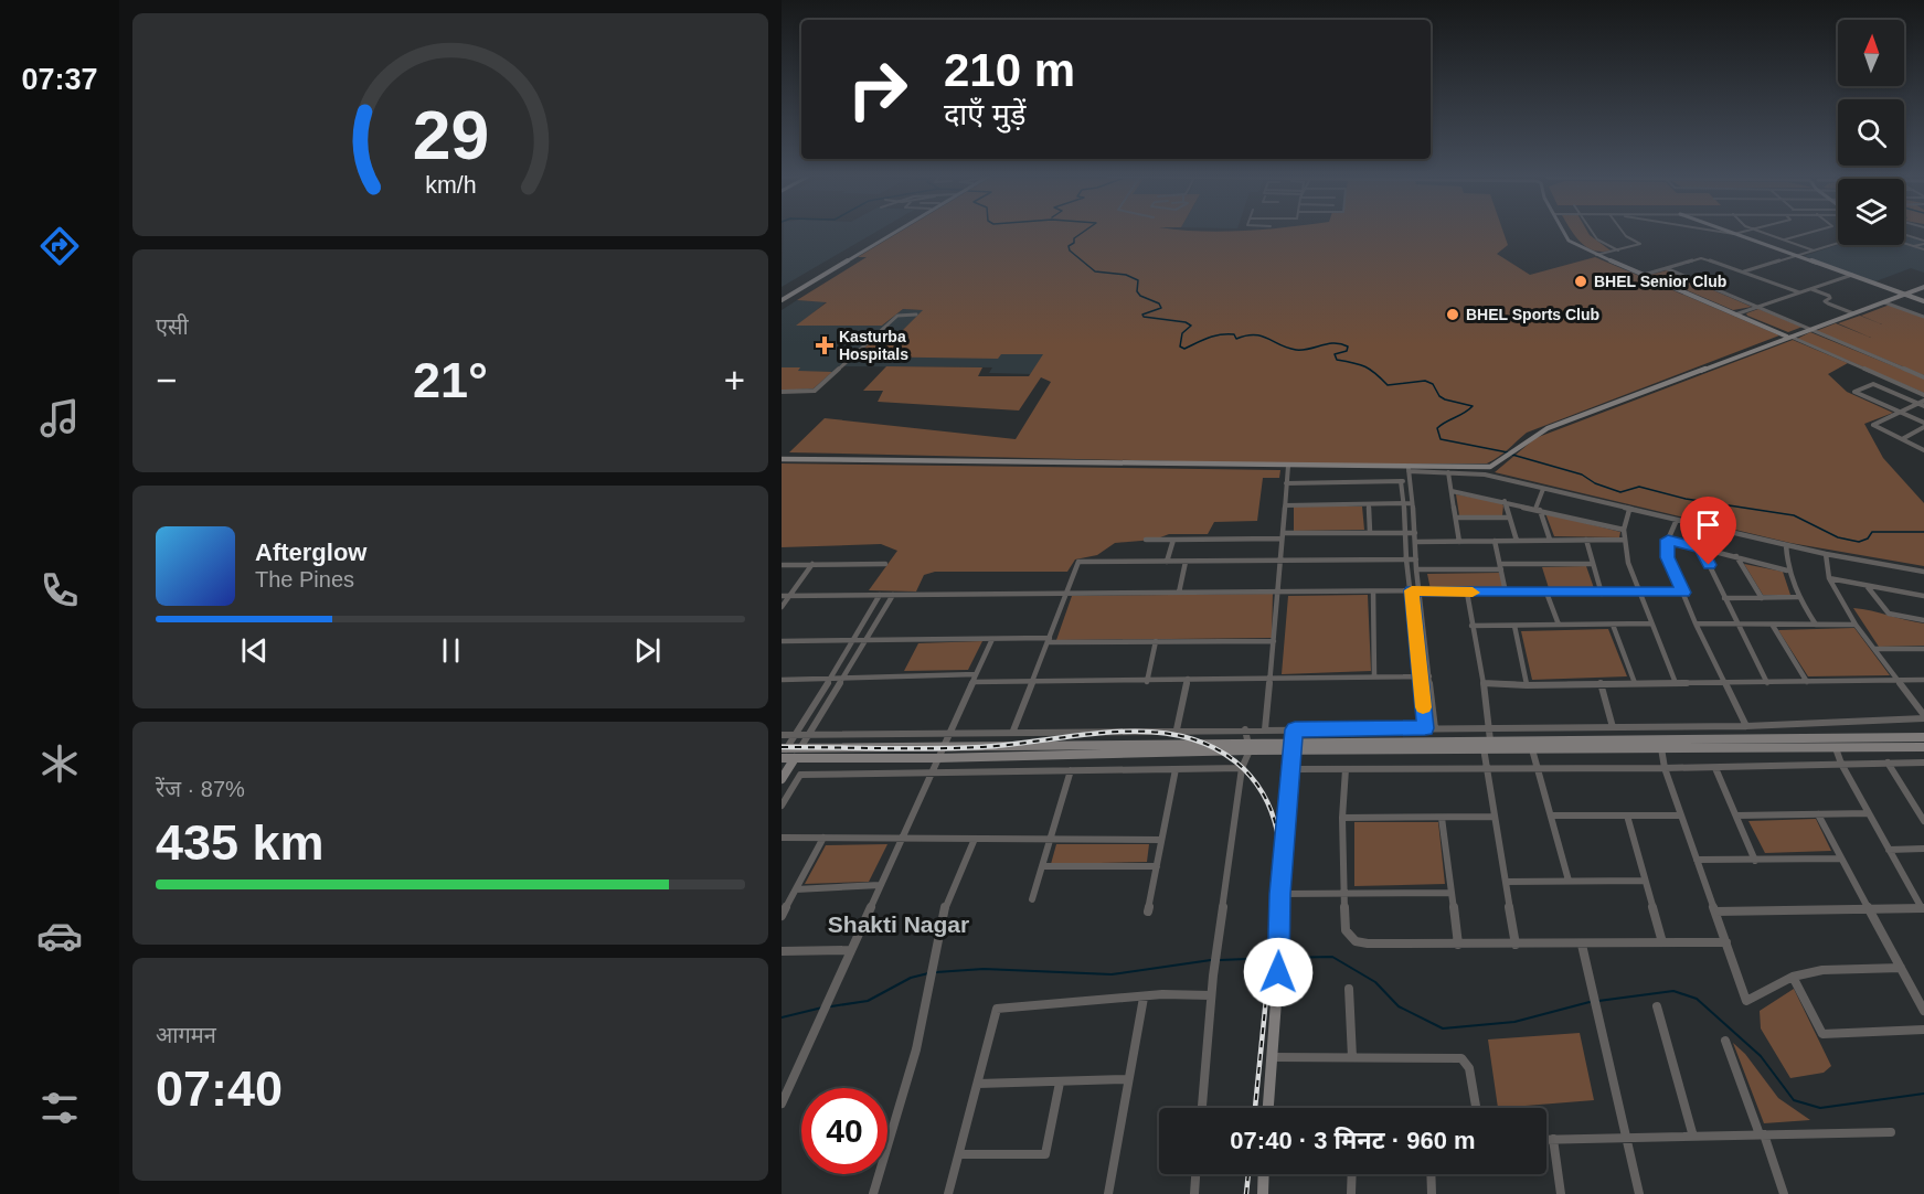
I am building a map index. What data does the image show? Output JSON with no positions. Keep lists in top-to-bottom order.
{
  "districts": ["Shakti Nagar"],
  "places": {
    "other": ["BHEL Senior Club", "BHEL Sports Club"],
    "health": ["Kasturba Hospitals"]
  },
  "north": "top",
  "page": {
    "tabs": "07:37",
    "turn": ["210 m", "दाएँ मुड़ें"],
    "tile": [
      "एसी",
      ["रेंज · 87%", "435 km"],
      ["आगमन", "07:40"]
    ],
    "heat": ["−", "21°", "+"],
    "song": ["Afterglow", "The Pines"],
    "limit": "40",
    "trip": "07:40 · 3 मिनट · 960 m",
    "gauge": ["29", "km/h"]
  }
}
